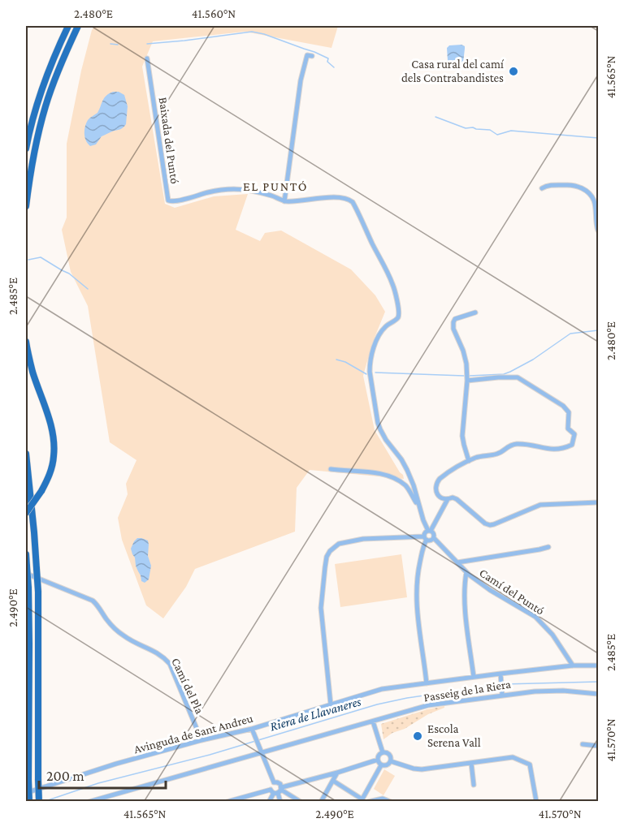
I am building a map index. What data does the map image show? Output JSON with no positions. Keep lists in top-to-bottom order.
{
  "streets": {
    "street": [
      "Baixada del Puntó",
      "Camí del Puntó",
      "Camí del Pla",
      "Passeig de la Riera",
      "Avinguda de Sant Andreu"
    ]
  },
  "crossings": [
    ["Baixada del Puntó", "Camí del Puntó"],
    ["Camí del Puntó", "Avinguda de Sant Andreu"],
    ["Camí del Pla", "Avinguda de Sant Andreu"]
  ],
  "districts": ["EL PUNTÓ"],
  "water": ["Riera de Llavaneres"],
  "places": ["Casa rural del camí dels Contrabandistes", "Escola Serena Vall"],
  "scale_bar": "200 m",
  "coordinates": [
    "2.480°E",
    "41.560°N",
    "41.565°N",
    "2.485°E",
    "2.490°E",
    "41.570°N"
  ]
}
